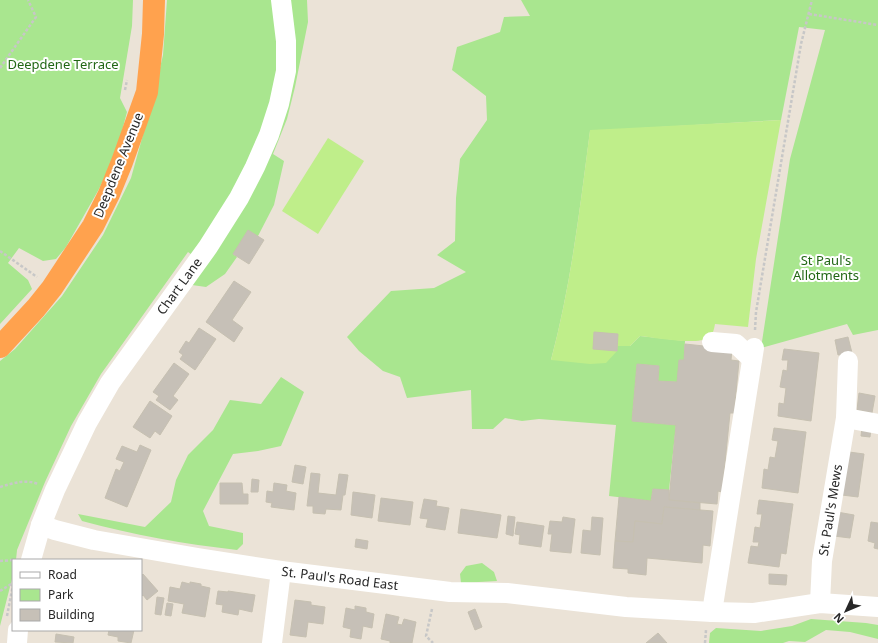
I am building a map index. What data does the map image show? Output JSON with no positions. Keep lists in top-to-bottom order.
{
  "streets": {
    "highway": ["Deepdene Avenue"],
    "street": ["Chart Lane", "St. Paul's Mews", "St. Paul's Road East"]
  },
  "crossings": [
    ["Chart Lane", "St. Paul's Road East"],
    ["St. Paul's Mews", "St. Paul's Road East"]
  ],
  "parks": ["Deepdene Terrace", "St Paul's Allotments"],
  "legend": ["Road", "Park", "Building"],
  "north": "bottom left"
}
